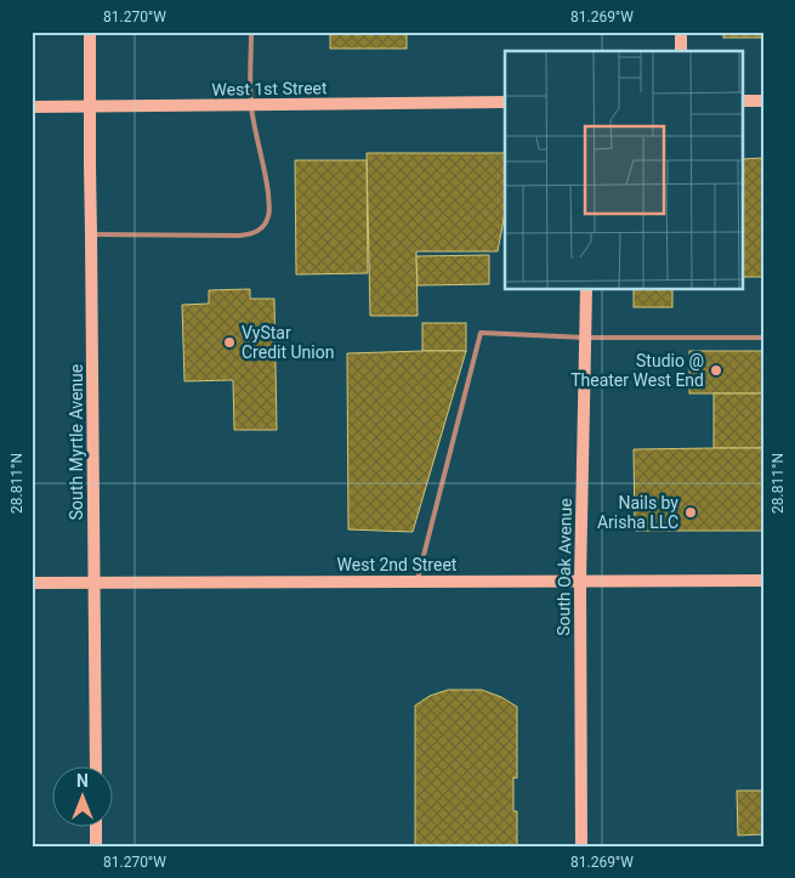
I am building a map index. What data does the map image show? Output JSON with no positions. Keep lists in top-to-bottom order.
{
  "streets": {
    "street": [
      "West 1st Street",
      "South Myrtle Avenue",
      "West 2nd Street",
      "South Oak Avenue"
    ]
  },
  "crossings": [
    ["West 1st Street", "South Myrtle Avenue"],
    ["South Myrtle Avenue", "West 2nd Street"],
    ["West 2nd Street", "South Oak Avenue"]
  ],
  "places": ["VyStar Credit Union", "Studio @ Theater West End", "Nails by Arisha LLC"],
  "north": "top",
  "coordinates": ["81.270°W", "81.269°W", "28.811°N"]
}
